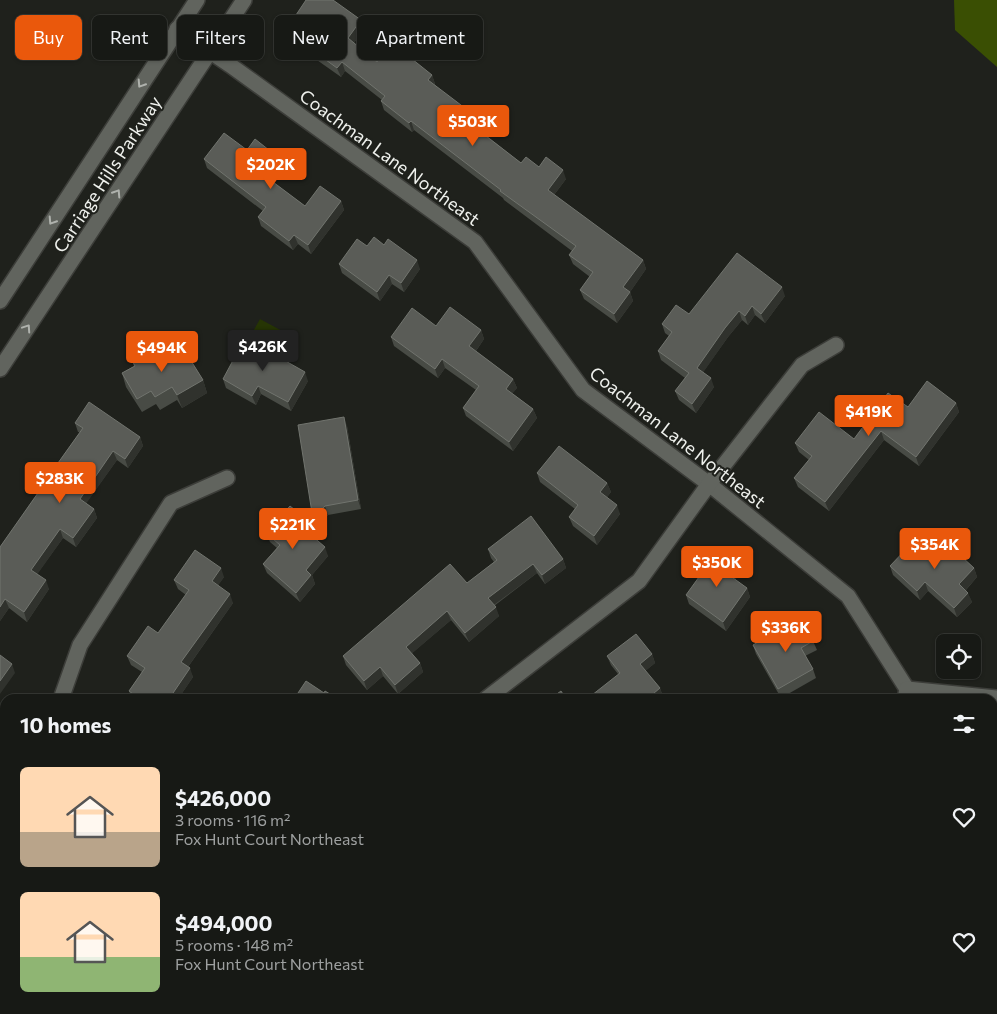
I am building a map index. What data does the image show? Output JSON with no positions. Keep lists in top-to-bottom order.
{
  "streets": {
    "street": ["Coachman Lane Northeast", "Carriage Hills Parkway"]
  },
  "page": {
    "chip": [
      "Buy",
      "Rent",
      "Filters",
      "New",
      "Apartment"
    ],
    "price": [
      "$503K",
      "$202K",
      "$426K",
      "$494K",
      "$419K",
      "$283K",
      "$221K",
      "$354K",
      "$350K",
      "$336K"
    ],
    "heading": "10 homes",
    "list": [
      {
        "name": "$426,000",
        "note": "3 rooms · 116 m² · Fox Hunt Court Northeast"
      },
      {
        "name": "$494,000",
        "note": "5 rooms · 148 m² · Fox Hunt Court Northeast"
      }
    ]
  }
}
